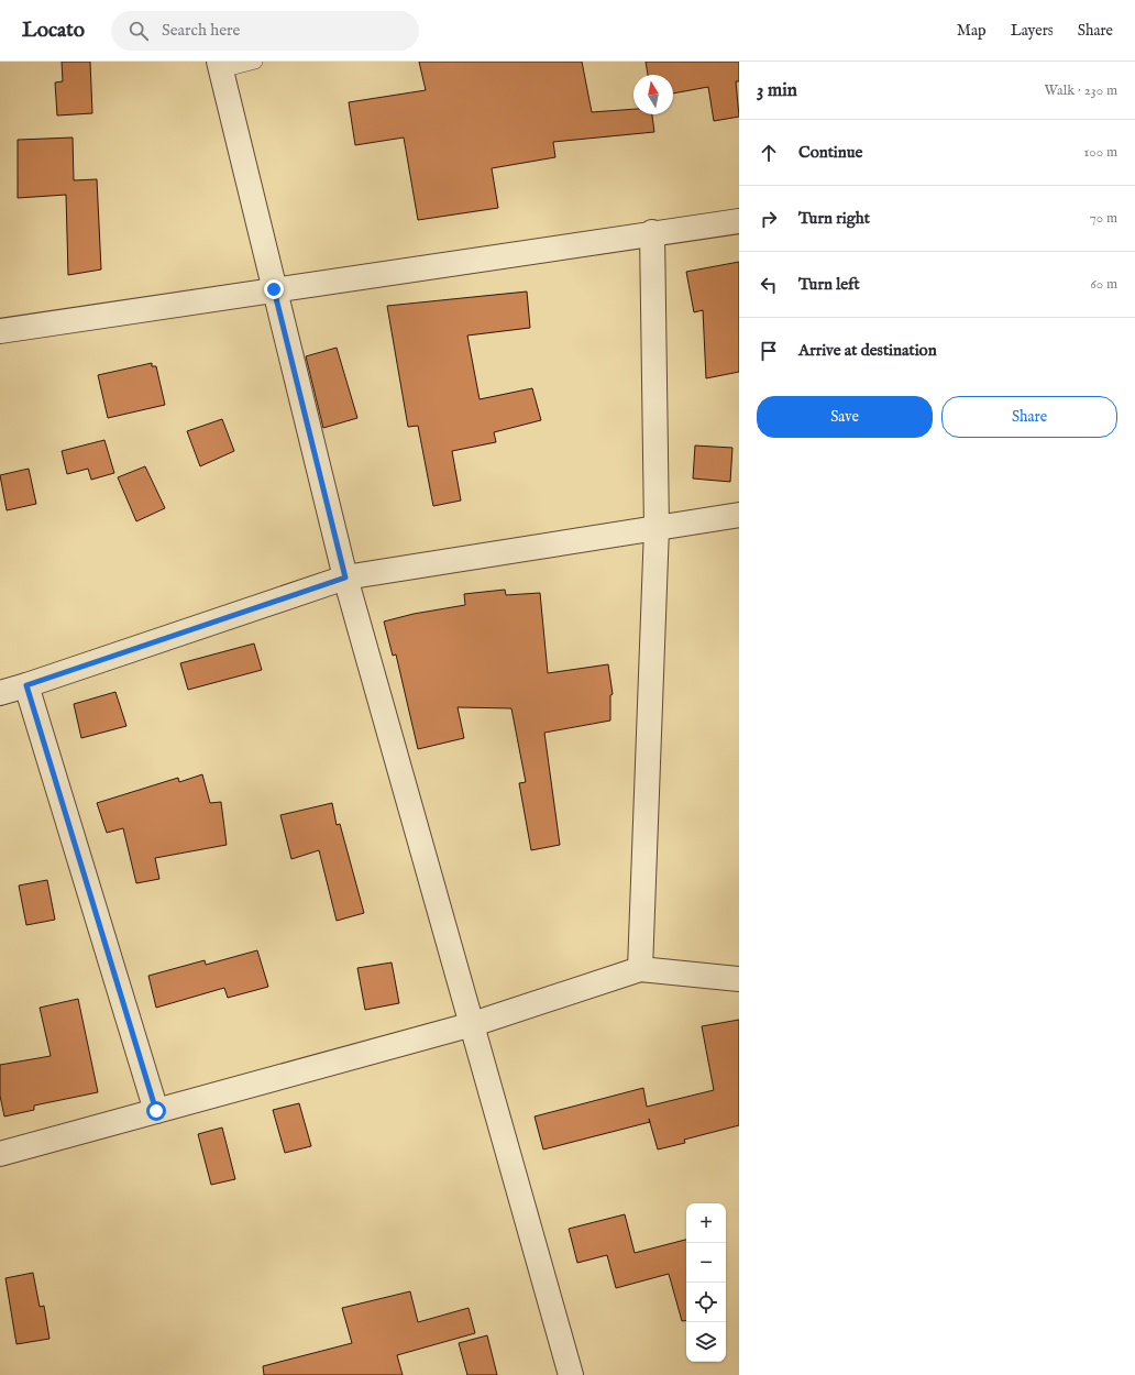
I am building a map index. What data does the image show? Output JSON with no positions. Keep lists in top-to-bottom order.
{
  "north": "top",
  "page": {
    "header": "Locato",
    "search": "Search here",
    "nav": ["Map", "Layers", "Share"],
    "heading": ["3 min", "Walk · 230 m"],
    "list": [
      ["Continue", "100 m"],
      ["Turn right", "70 m"],
      ["Turn left", "60 m"],
      "Arrive at destination"
    ],
    "buttons": ["Save", "Share"],
    "map_buttons": ["+", "−"]
  }
}
